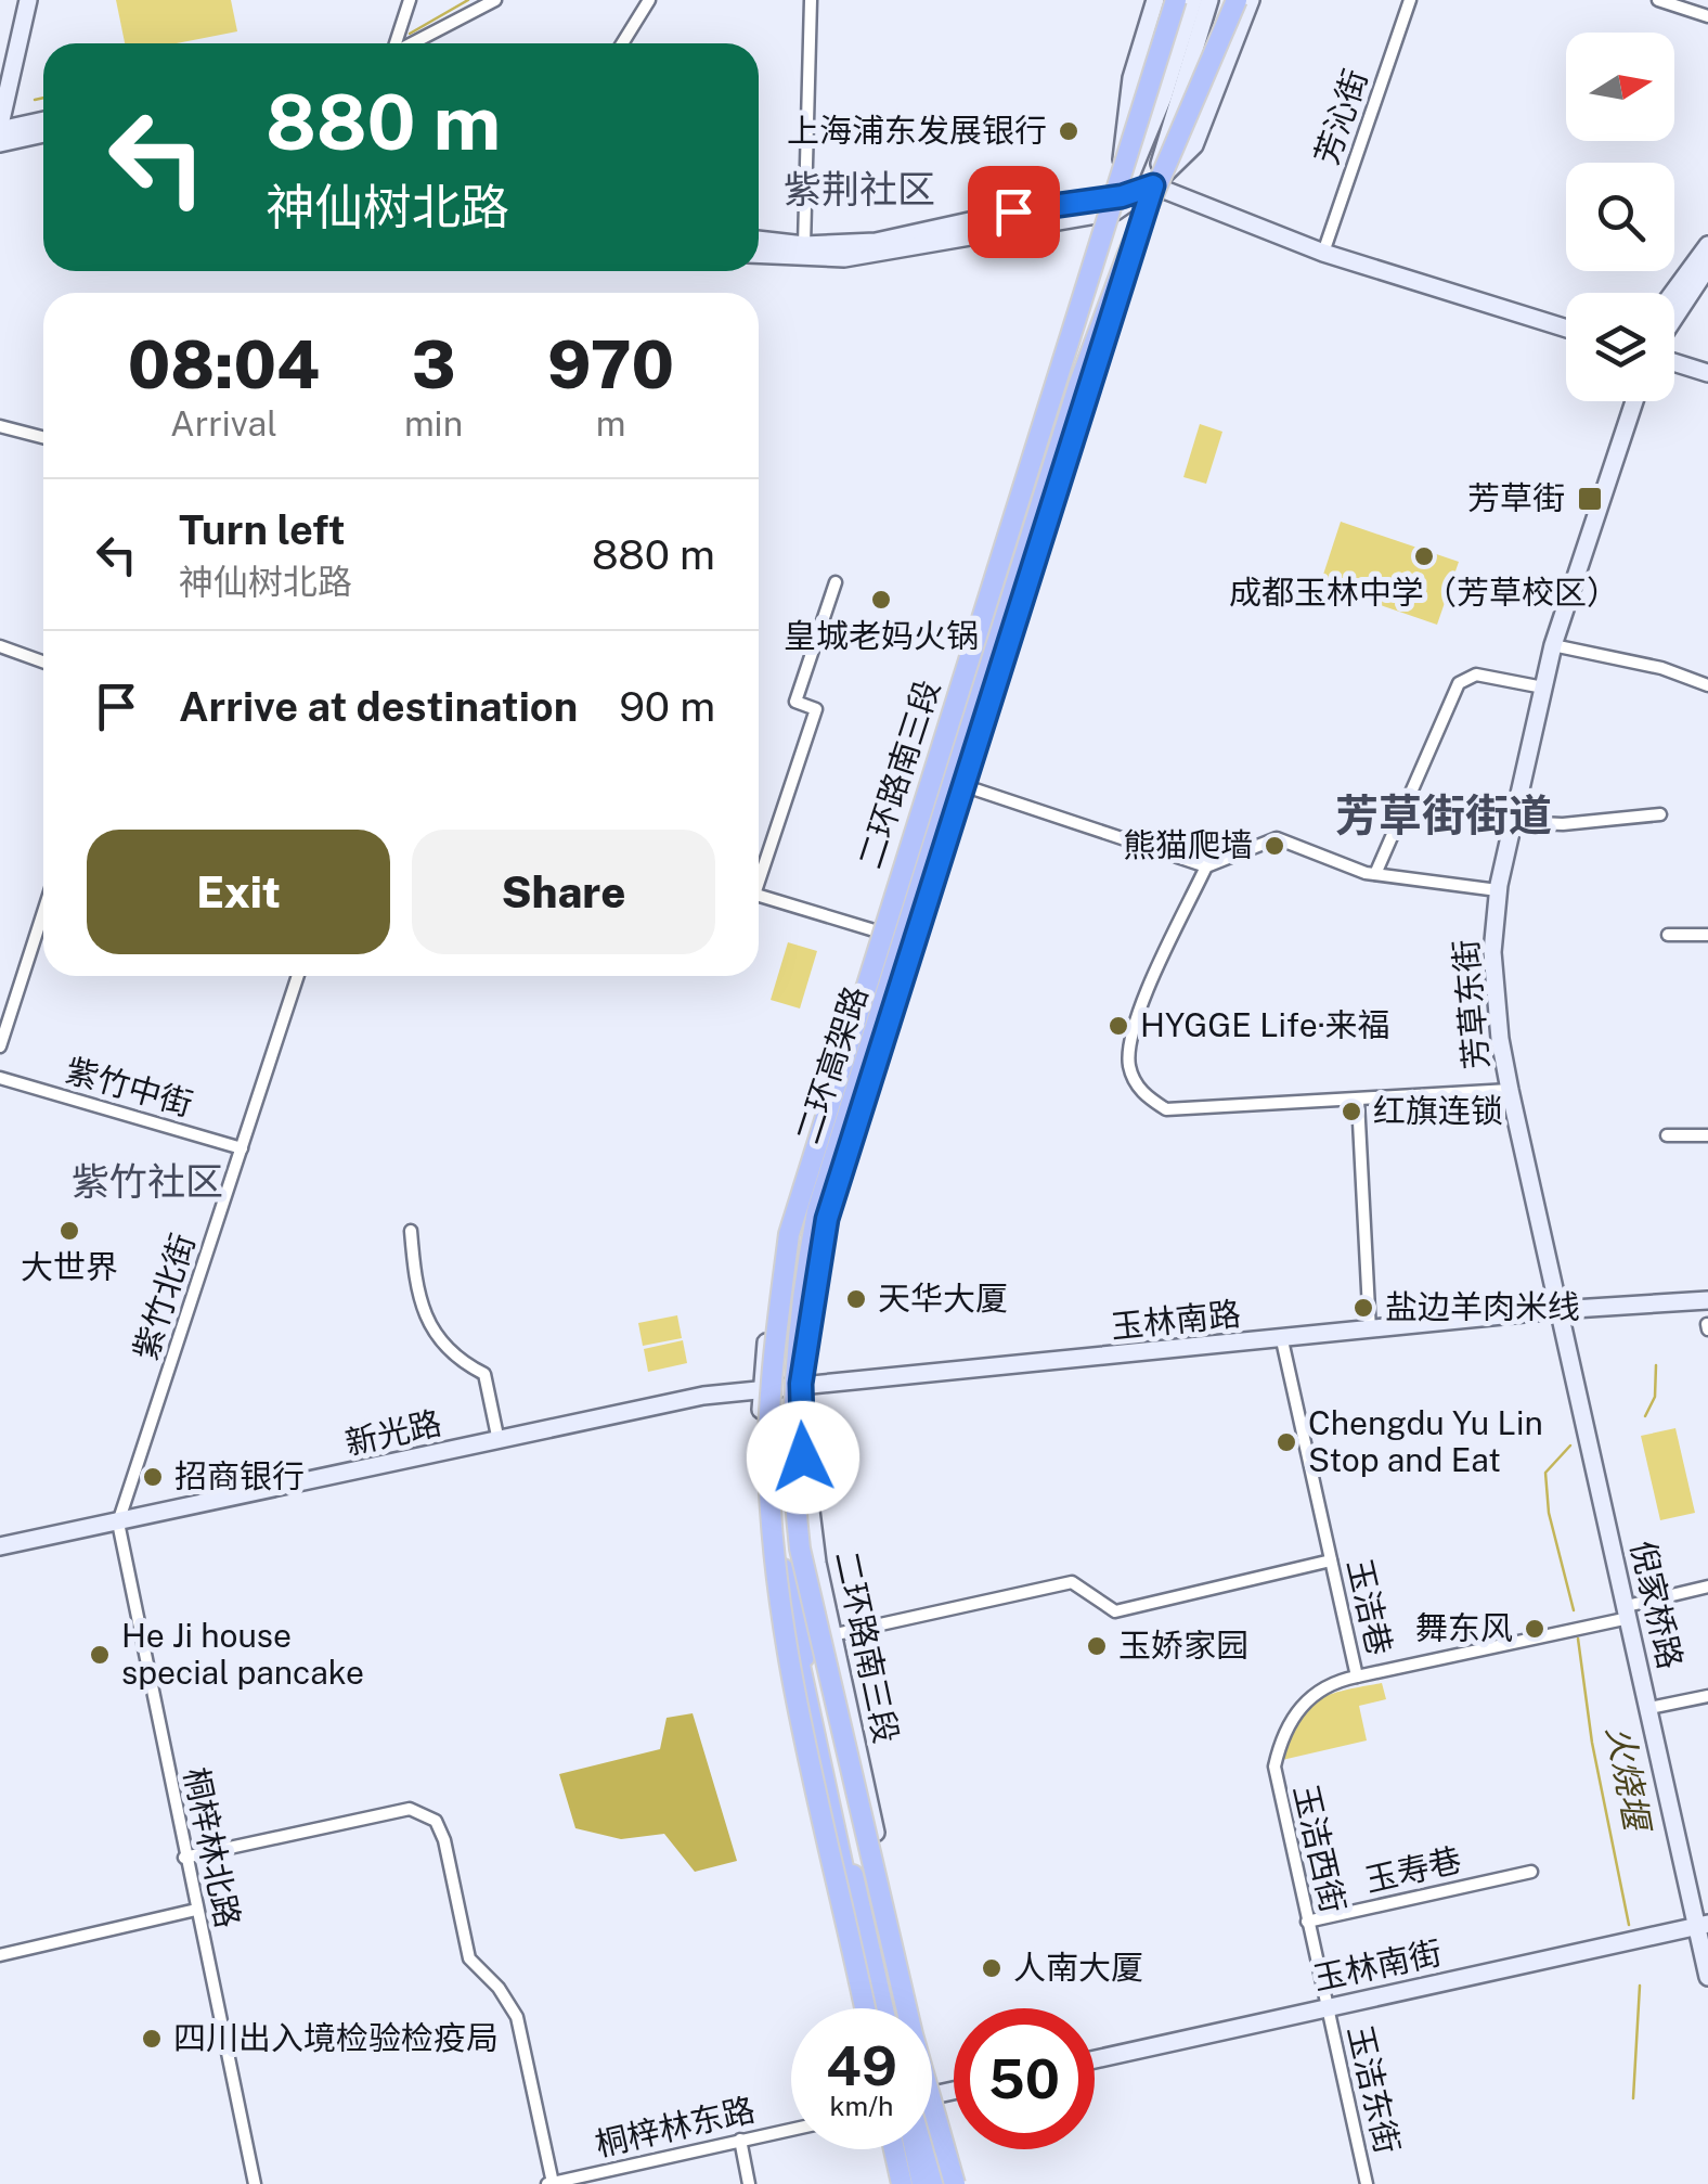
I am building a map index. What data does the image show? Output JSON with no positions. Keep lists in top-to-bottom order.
{
  "streets": {
    "highway": ["二环高架路"],
    "main road": [
      "二环路南三段",
      "芳草东街",
      "玉林南路",
      "新光路",
      "倪家桥路",
      "玉林南街"
    ],
    "street": [
      "芳沁街",
      "紫竹中街",
      "紫竹北街",
      "玉洁巷",
      "桐梓林北路",
      "玉洁西街",
      "玉寿巷",
      "玉洁东街",
      "桐梓林东路"
    ]
  },
  "crossings": [
    ["二环路南三段", "二环高架路"],
    ["二环路南三段", "玉林南路"],
    ["二环路南三段", "新光路"],
    ["芳草东街", "玉林南路"],
    ["芳草东街", "倪家桥路"],
    ["紫竹中街", "紫竹北街"],
    ["紫竹北街", "新光路"],
    ["紫竹北街", "桐梓林北路"],
    ["玉林南路", "新光路"],
    ["玉林南路", "倪家桥路"],
    ["玉林南路", "玉洁巷"],
    ["新光路", "桐梓林北路"],
    ["倪家桥路", "玉洁巷"],
    ["倪家桥路", "玉林南街"],
    ["玉洁巷", "玉洁西街"],
    ["玉洁西街", "玉寿巷"],
    ["玉洁西街", "玉林南街"],
    ["玉洁西街", "玉洁东街"],
    ["玉林南街", "玉洁东街"]
  ],
  "districts": ["紫荆社区", "芳草街街道", "紫竹社区"],
  "water": ["火烧堰"],
  "places": {
    "other": [
      "上海浦东发展银行",
      "成都玉林中学（芳草校区）",
      "皇城老妈火锅",
      "熊猫爬墙",
      "HYGGE Life·来福",
      "红旗连锁",
      "大世界",
      "天华大厦",
      "盐边羊肉米线",
      "Chengdu Yu Lin Stop and Eat",
      "招商银行",
      "舞东风",
      "玉娇家园",
      "He Ji house special pancake",
      "人南大厦",
      "四川出入境检验检疫局"
    ],
    "transit": ["芳草街"]
  },
  "north": "right",
  "page": {
    "turn": ["880 m", "神仙树北路"],
    "eta": [
      "08:04",
      "Arrival",
      "3",
      "min",
      "970",
      "m"
    ],
    "list": [
      {
        "name": "Turn left",
        "note": "神仙树北路",
        "value": "880 m"
      },
      {
        "name": "Arrive at destination",
        "value": "90 m"
      }
    ],
    "buttons": ["Exit", "Share"],
    "speed": "49 km/h",
    "limit": "50"
  }
}
